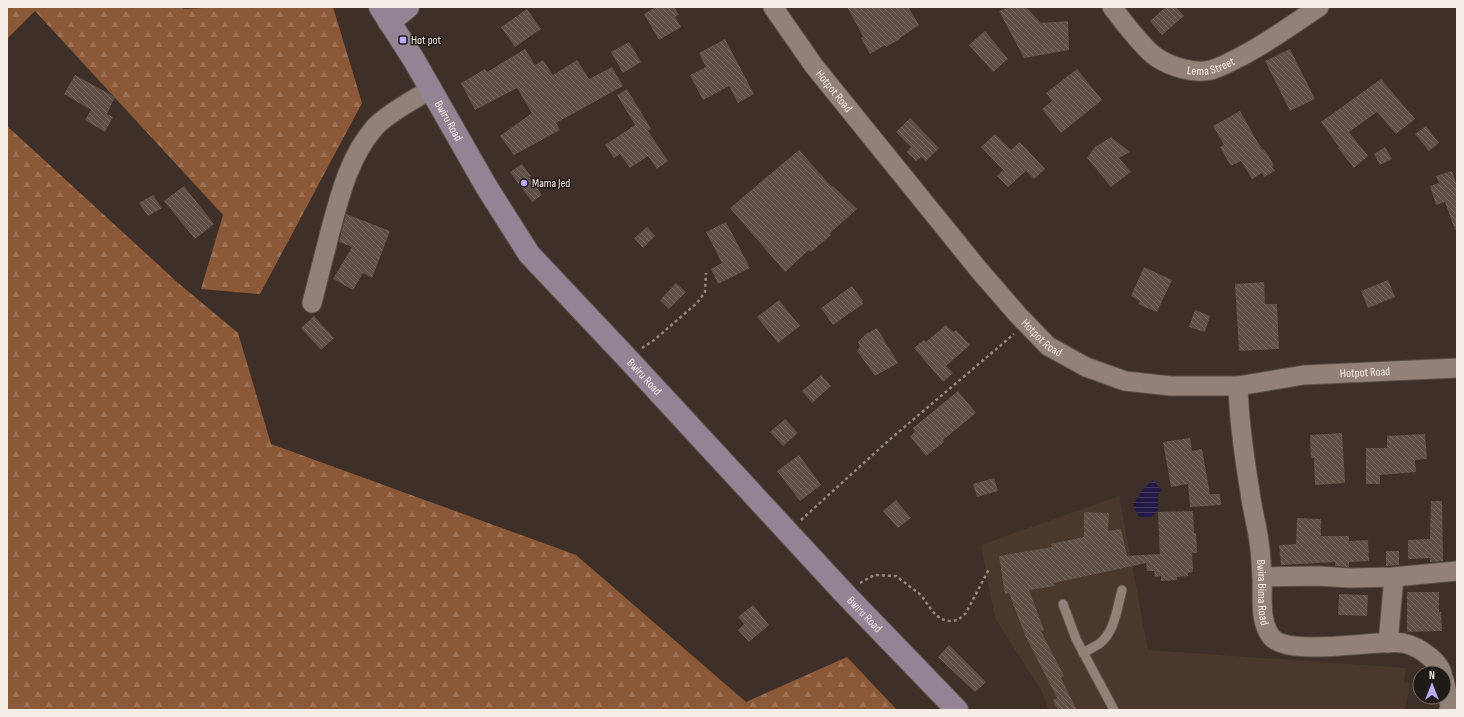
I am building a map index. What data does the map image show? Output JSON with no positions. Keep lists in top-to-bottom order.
{
  "streets": {
    "main road": ["Bwiru Road"],
    "street": ["Lema Street", "Hotpot Road", "Bwira Bima Road"]
  },
  "crossings": [
    ["Hotpot Road", "Bwira Bima Road"]
  ],
  "places": {
    "transit": ["Hot pot"],
    "other": ["Mama Jed"]
  },
  "north": "top"
}
